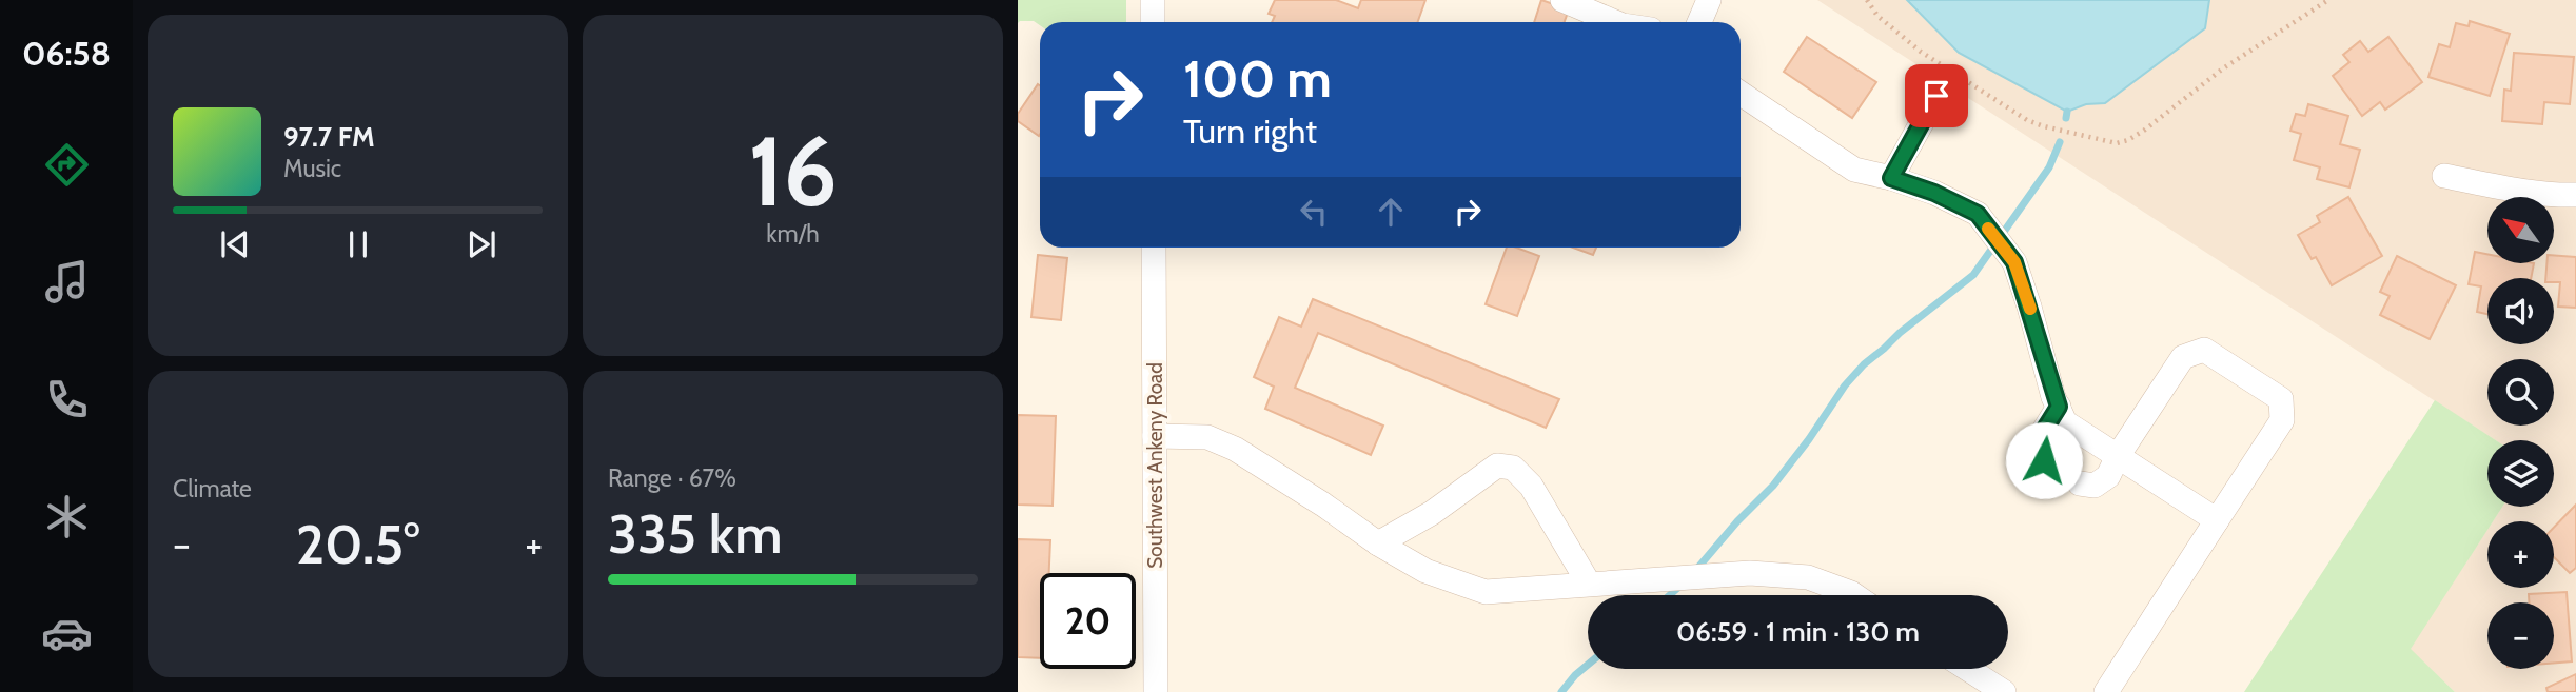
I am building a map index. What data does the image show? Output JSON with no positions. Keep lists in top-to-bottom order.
{
  "streets": {
    "street": ["Southwest Ankeny Road"]
  },
  "north": "top left",
  "page": {
    "tabs": "06:58",
    "tile": [
      ["16", "km/h"],
      "Climate",
      ["Range · 67%", "335 km"]
    ],
    "turn": ["100 m", "Turn right"],
    "song": ["97.7 FM", "Music"],
    "map_buttons": ["+", "−"],
    "heat": ["−", "20.5°", "+"],
    "limit": "20",
    "trip": "06:59 · 1 min · 130 m"
  }
}
